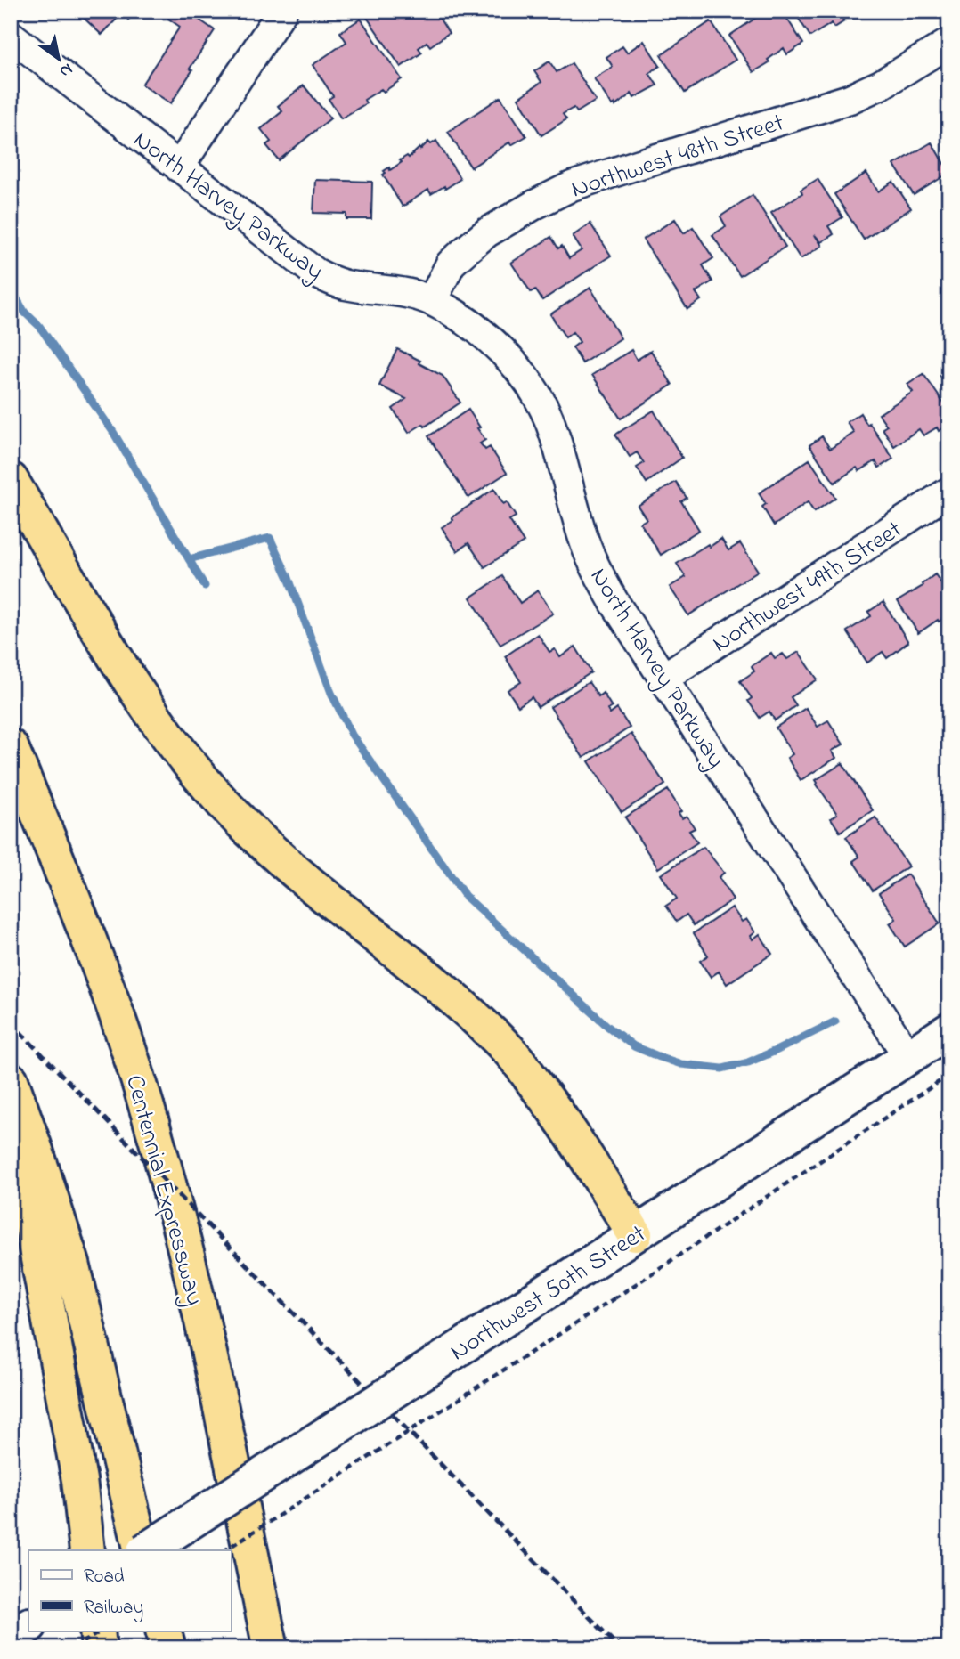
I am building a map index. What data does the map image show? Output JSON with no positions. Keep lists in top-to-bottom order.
{
  "streets": {
    "highway": ["Centennial Expressway"],
    "main road": ["Northwest 50th Street"],
    "street": ["Northwest 48th Street", "North Harvey Parkway", "Northwest 49th Street"]
  },
  "crossings": [
    ["Northwest 48th Street", "North Harvey Parkway"],
    ["North Harvey Parkway", "Northwest 49th Street"],
    ["North Harvey Parkway", "Northwest 50th Street"]
  ],
  "legend": ["Road", "Railway"],
  "north": "bottom right"
}
